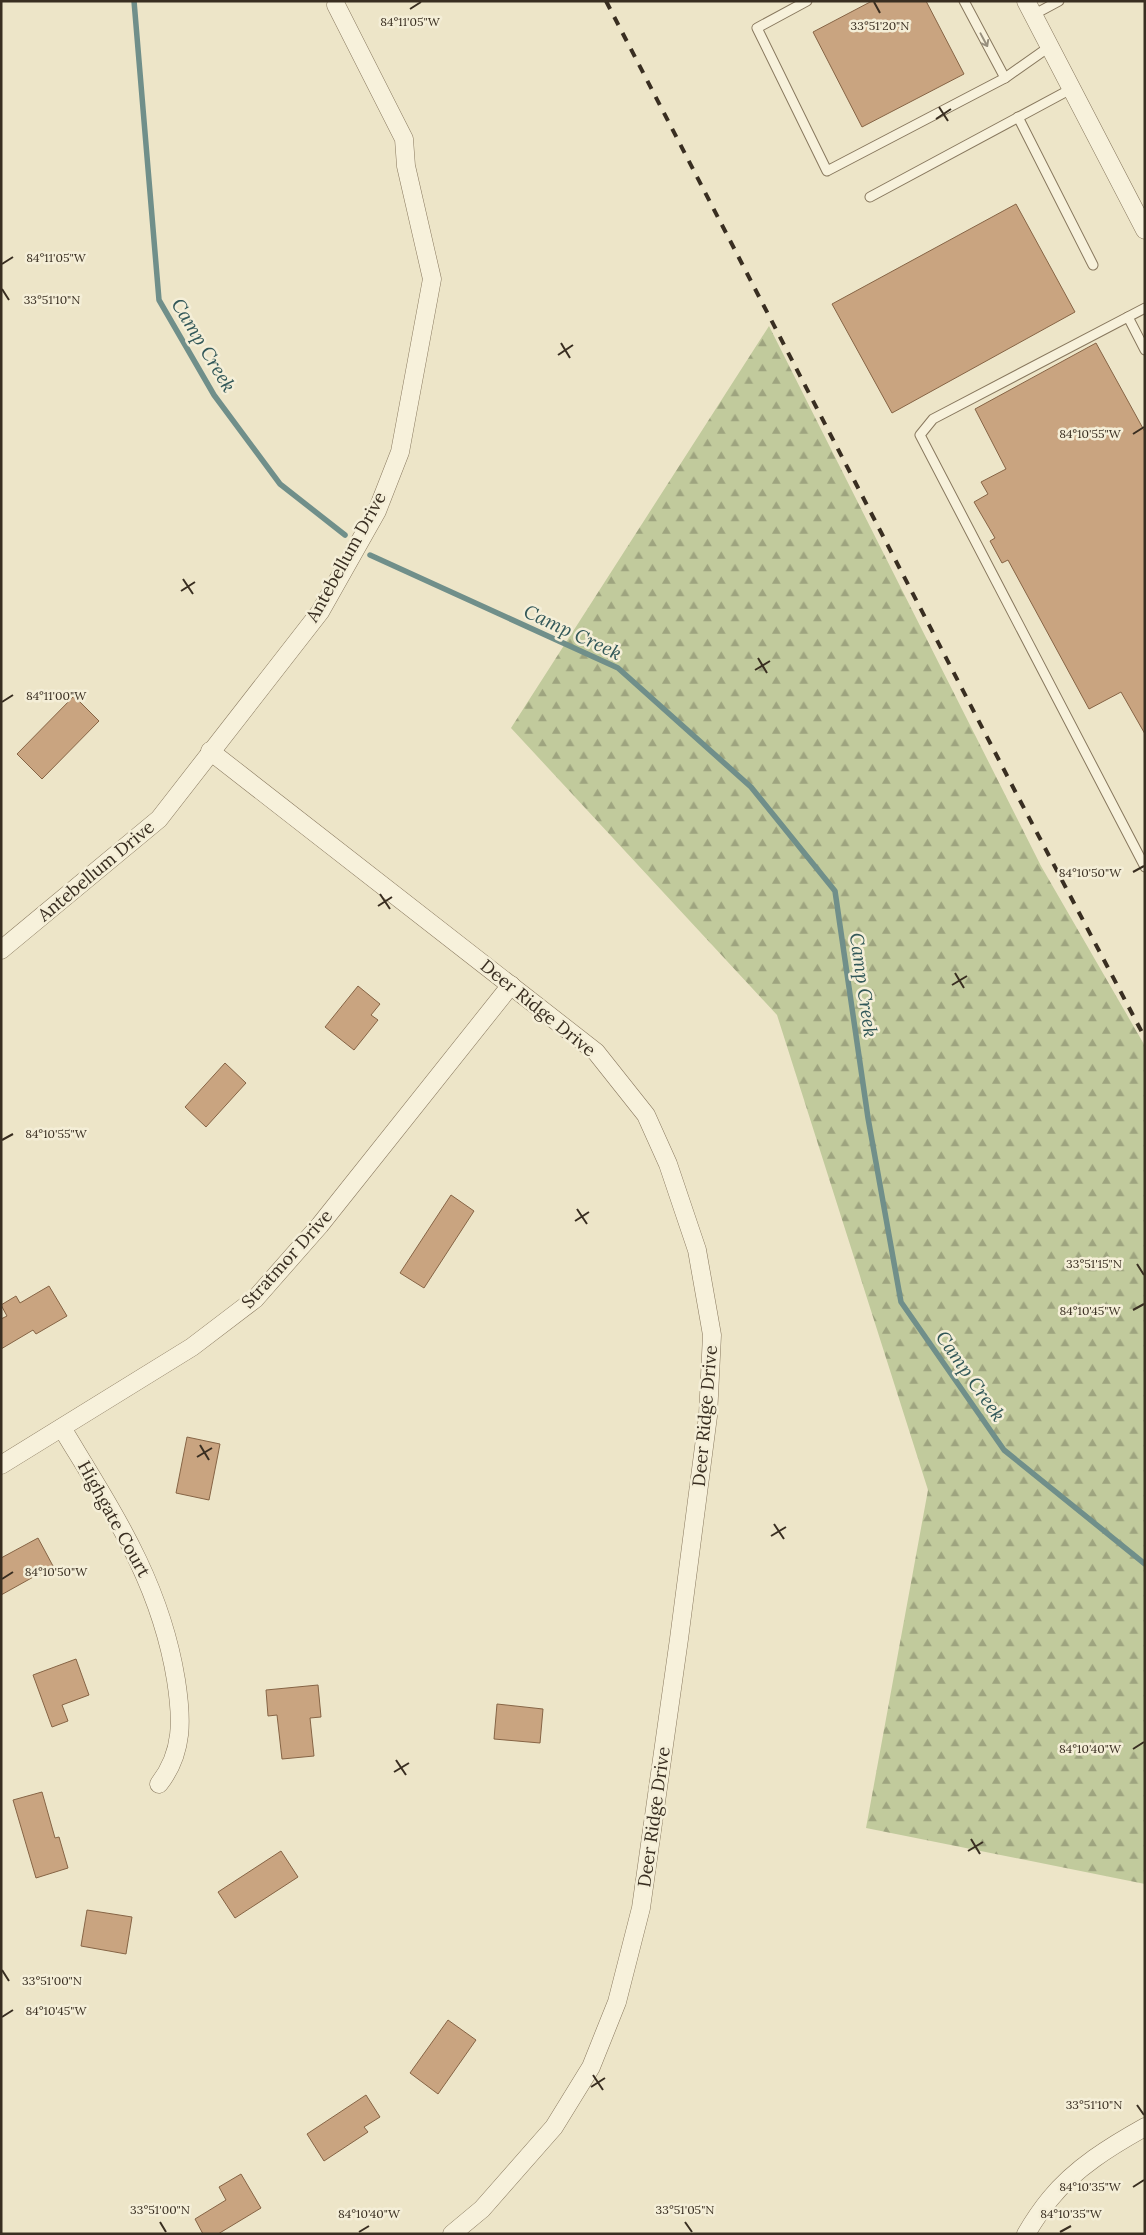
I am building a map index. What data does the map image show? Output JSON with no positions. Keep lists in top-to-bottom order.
{
  "streets": {
    "street": [
      "Antebellum Drive",
      "Deer Ridge Drive",
      "Stratmor Drive",
      "Highgate Court"
    ]
  },
  "crossings": [
    ["Antebellum Drive", "Deer Ridge Drive"],
    ["Deer Ridge Drive", "Stratmor Drive"],
    ["Stratmor Drive", "Highgate Court"]
  ],
  "water": ["Camp Creek"],
  "coordinates": [
    "84°11'05\"W",
    "33°51'20\"N",
    "33°51'10\"N",
    "84°10'55\"W",
    "84°11'00\"W",
    "84°10'50\"W",
    "33°51'15\"N",
    "84°10'45\"W",
    "84°10'40\"W",
    "33°51'00\"N",
    "84°10'35\"W",
    "33°51'05\"N"
  ]
}
